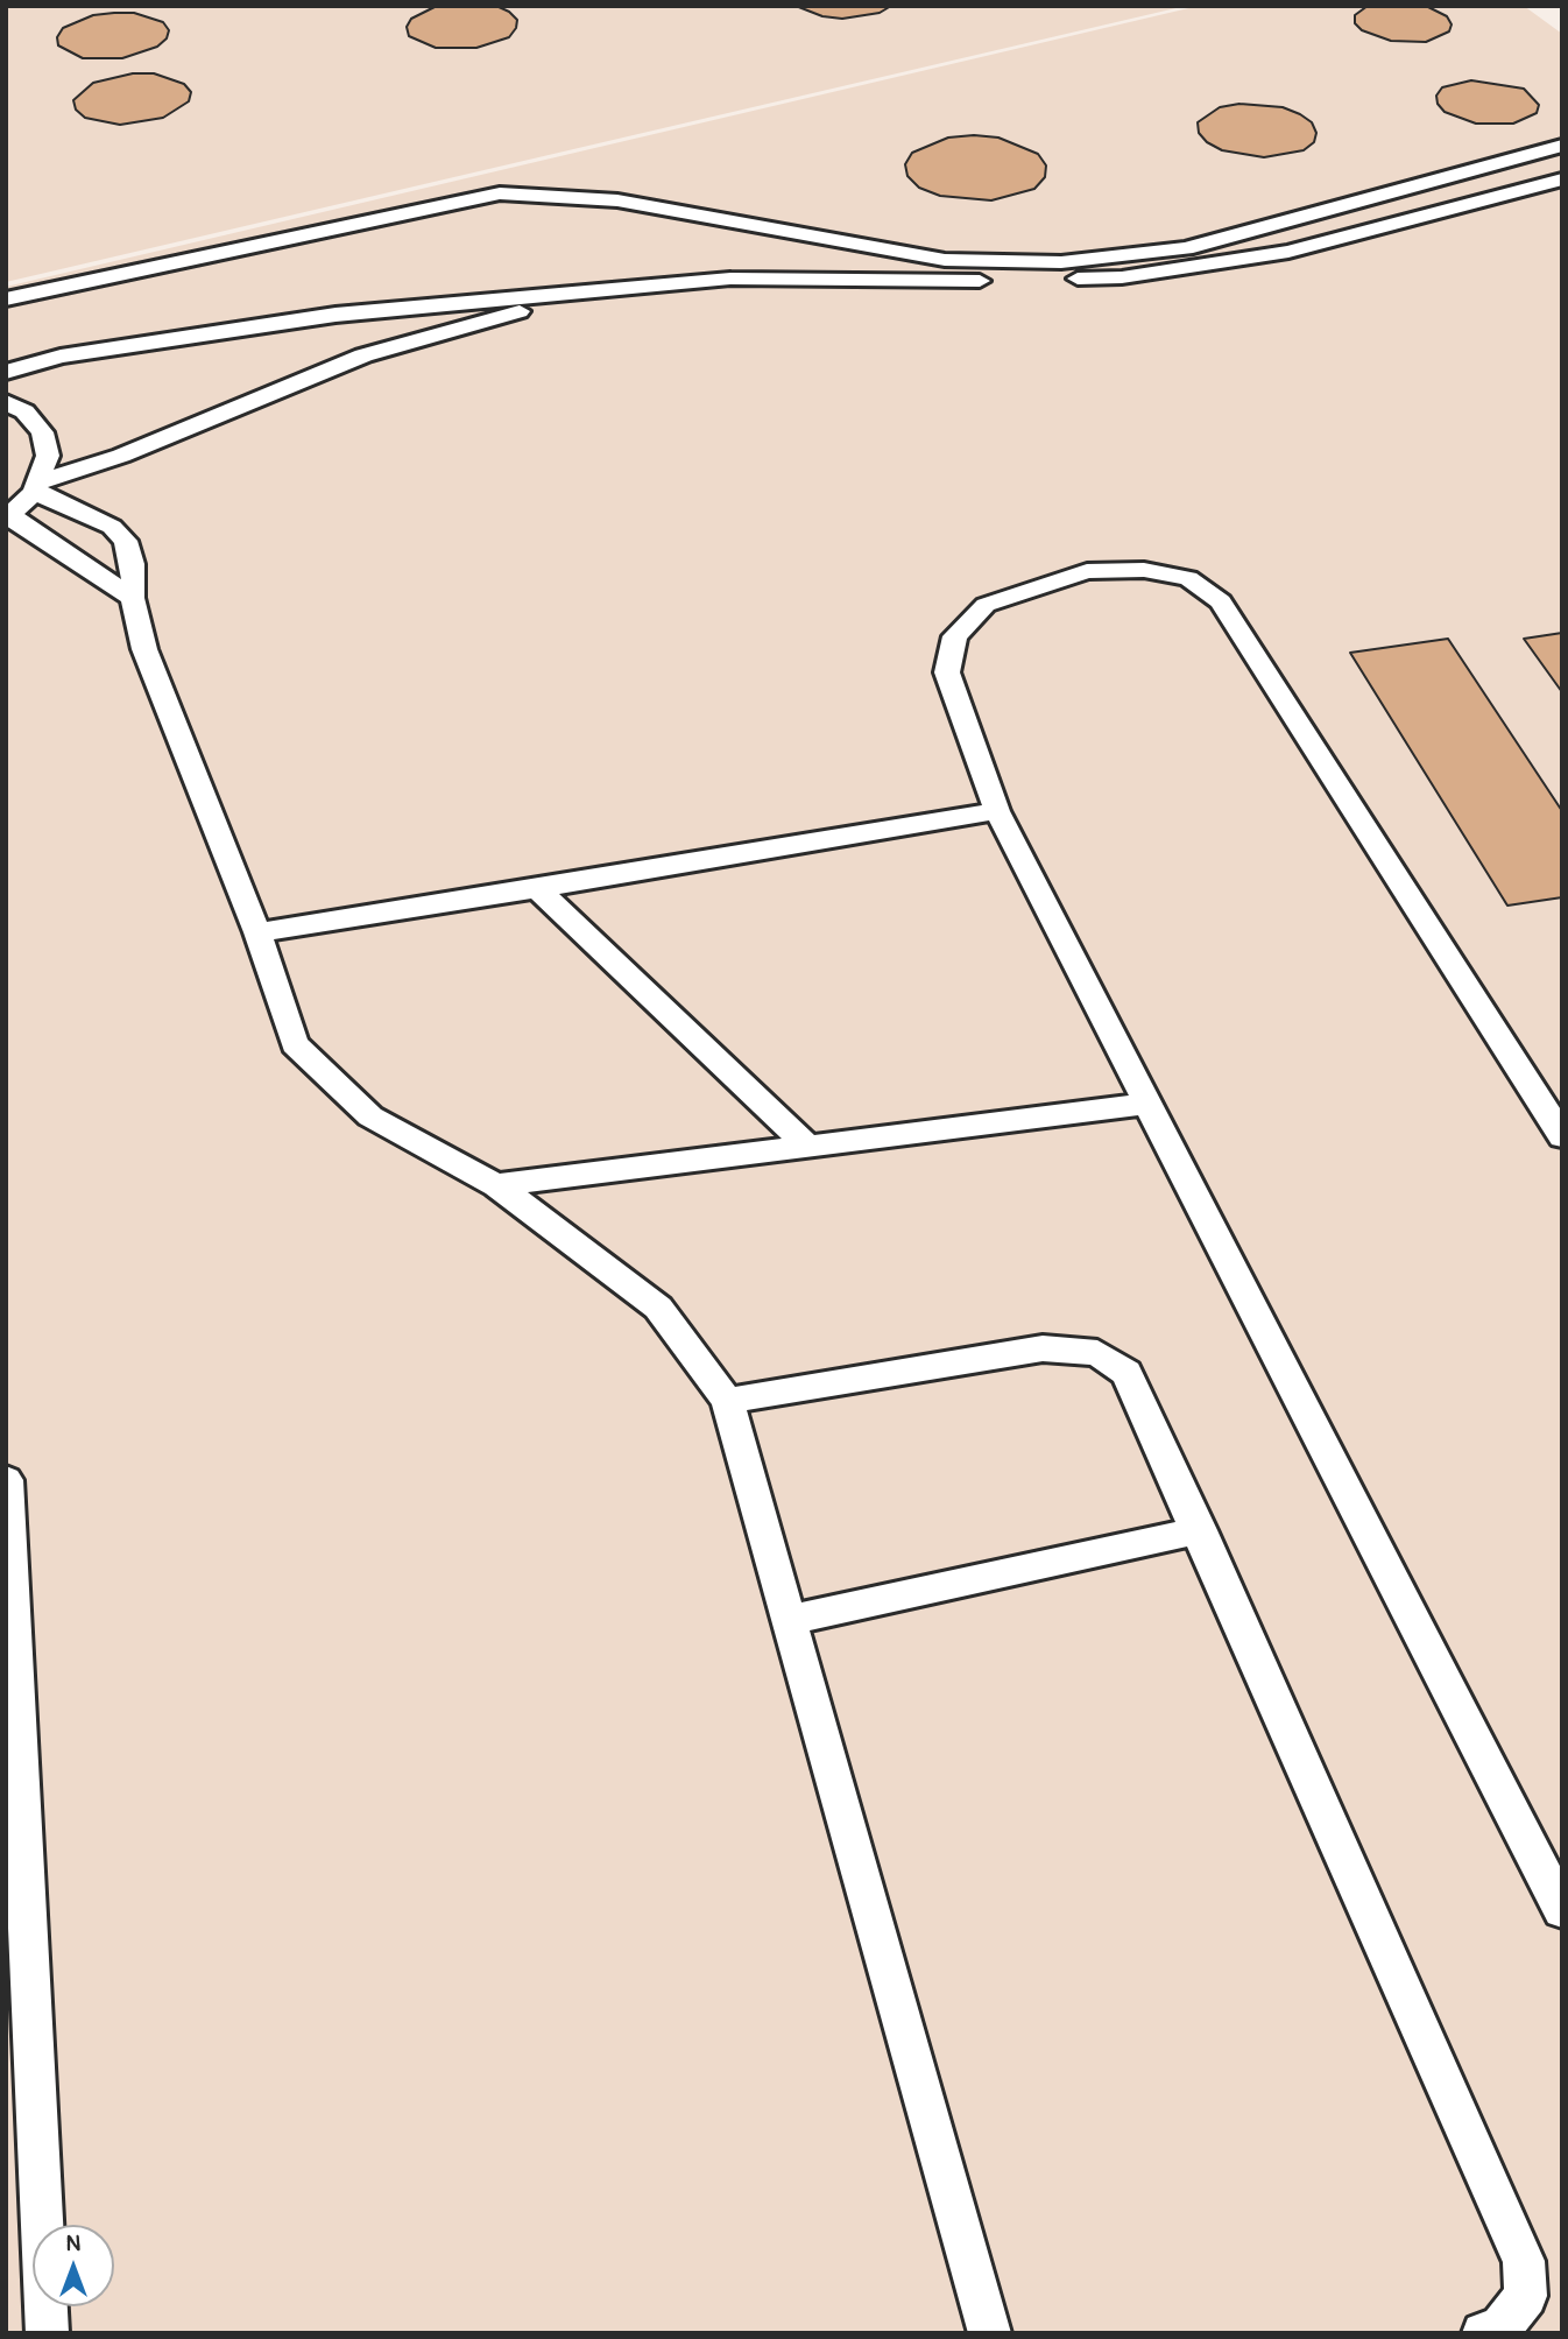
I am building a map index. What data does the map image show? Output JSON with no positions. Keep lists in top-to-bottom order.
{
  "north": "top"
}
